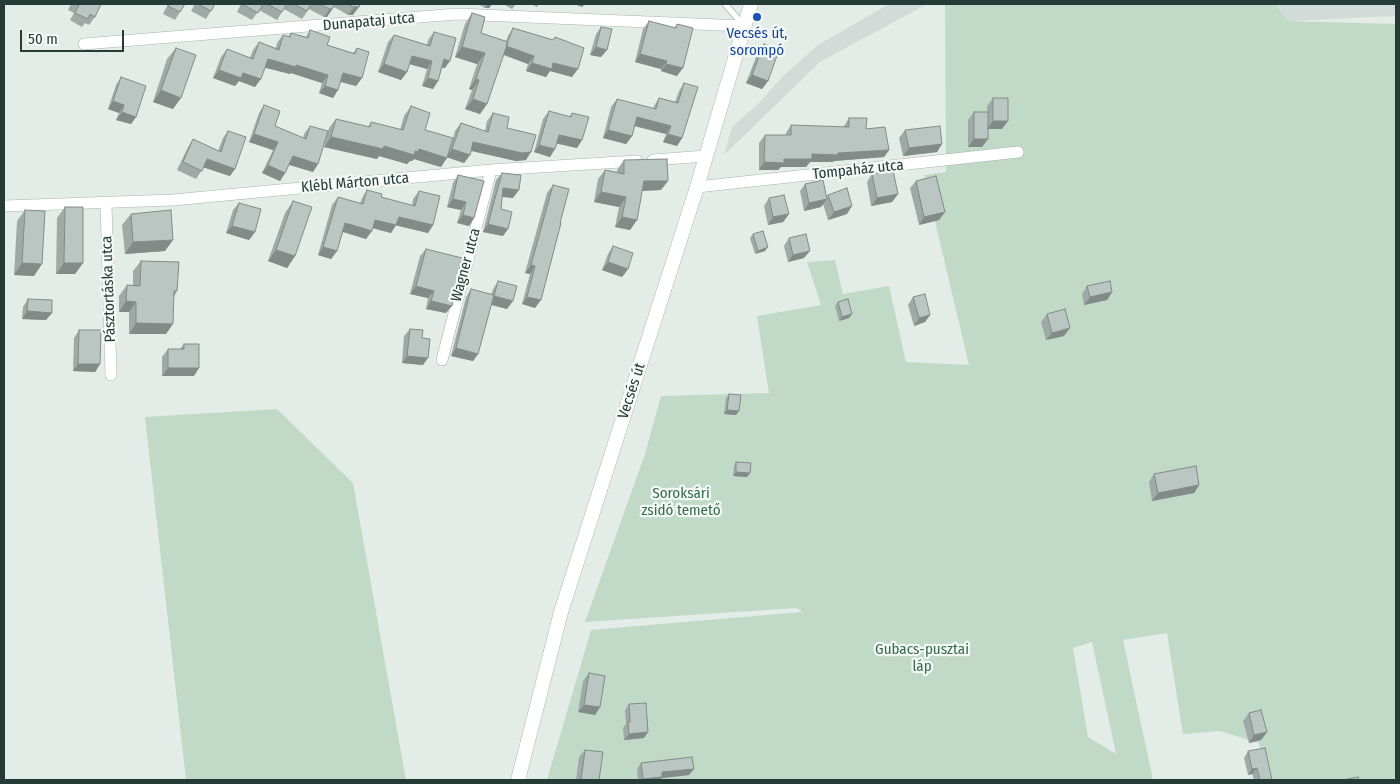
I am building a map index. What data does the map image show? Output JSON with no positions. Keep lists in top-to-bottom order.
{
  "streets": {
    "street": [
      "Dunapataj utca",
      "Tompaház utca",
      "Klébl Márton utca",
      "Wagner utca",
      "Pásztortáska utca",
      "Vecsés út"
    ]
  },
  "crossings": [
    ["Dunapataj utca", "Vecsés út"],
    ["Tompaház utca", "Vecsés út"],
    ["Klébl Márton utca", "Wagner utca"],
    ["Klébl Márton utca", "Pásztortáska utca"],
    ["Klébl Márton utca", "Vecsés út"]
  ],
  "parks": ["Soroksári zsidó temető", "Gubacs-pusztai láp"],
  "places": ["Vecsés út, sorompó"],
  "scale_bar": "50 m"
}
